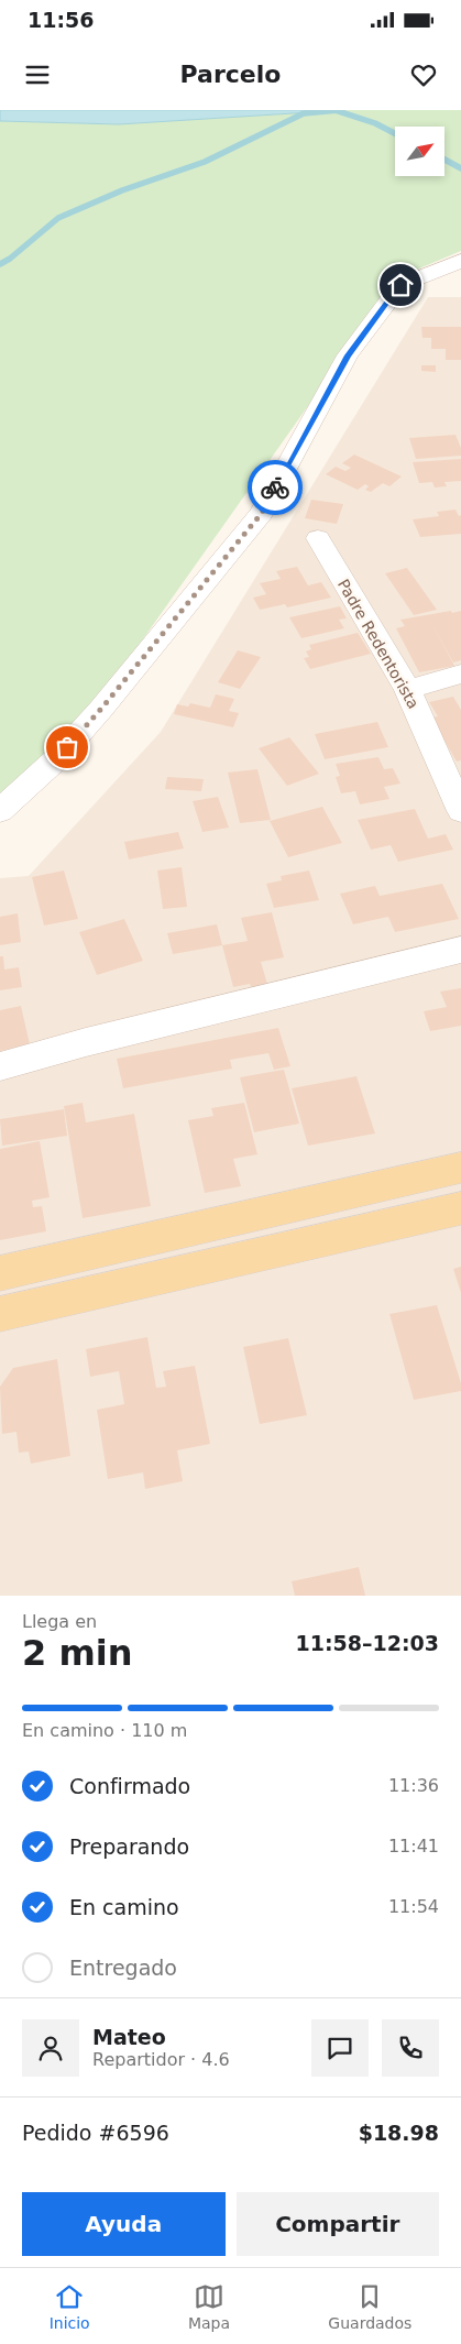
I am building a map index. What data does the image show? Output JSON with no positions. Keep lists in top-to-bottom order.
{
  "streets": {
    "street": ["Padre Redentorista"]
  },
  "north": "top right",
  "page": {
    "status": "11:56",
    "header": "Parcelo",
    "heading": ["2 min", "Llega en", "11:58–12:03"],
    "panel": [
      "Mateo",
      "Repartidor · 4.6",
      "Pedido #6596",
      "$18.98"
    ],
    "bar": "En camino · 110 m",
    "list": [
      ["Confirmado", "11:36"],
      ["Preparando", "11:41"],
      ["En camino", "11:54"],
      "Entregado"
    ],
    "buttons": ["Ayuda", "Compartir"],
    "tabs": ["Inicio", "Mapa", "Guardados"]
  }
}
